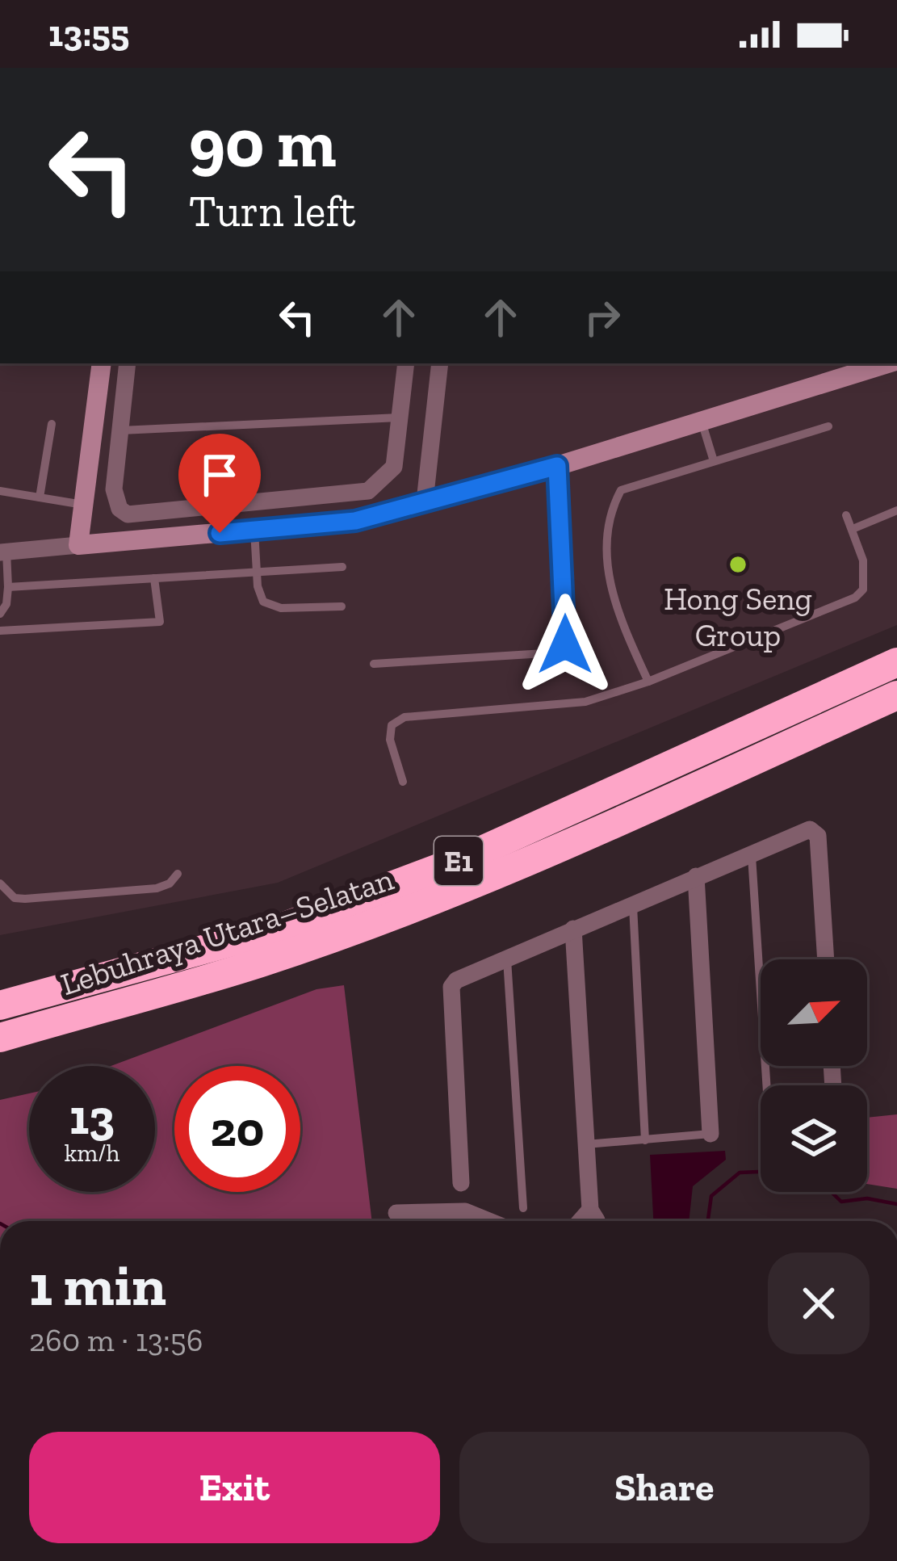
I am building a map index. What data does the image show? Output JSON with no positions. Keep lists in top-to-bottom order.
{
  "streets": {
    "highway": ["E1", "Lebuhraya Utara–Selatan"]
  },
  "places": ["Hong Seng Group"],
  "north": "top right",
  "page": {
    "status": "13:55",
    "turn": ["90 m", "Turn left"],
    "speed": "13 km/h",
    "limit": "20",
    "heading": ["1 min", "260 m · 13:56"],
    "buttons": ["Exit", "Share"]
  }
}
